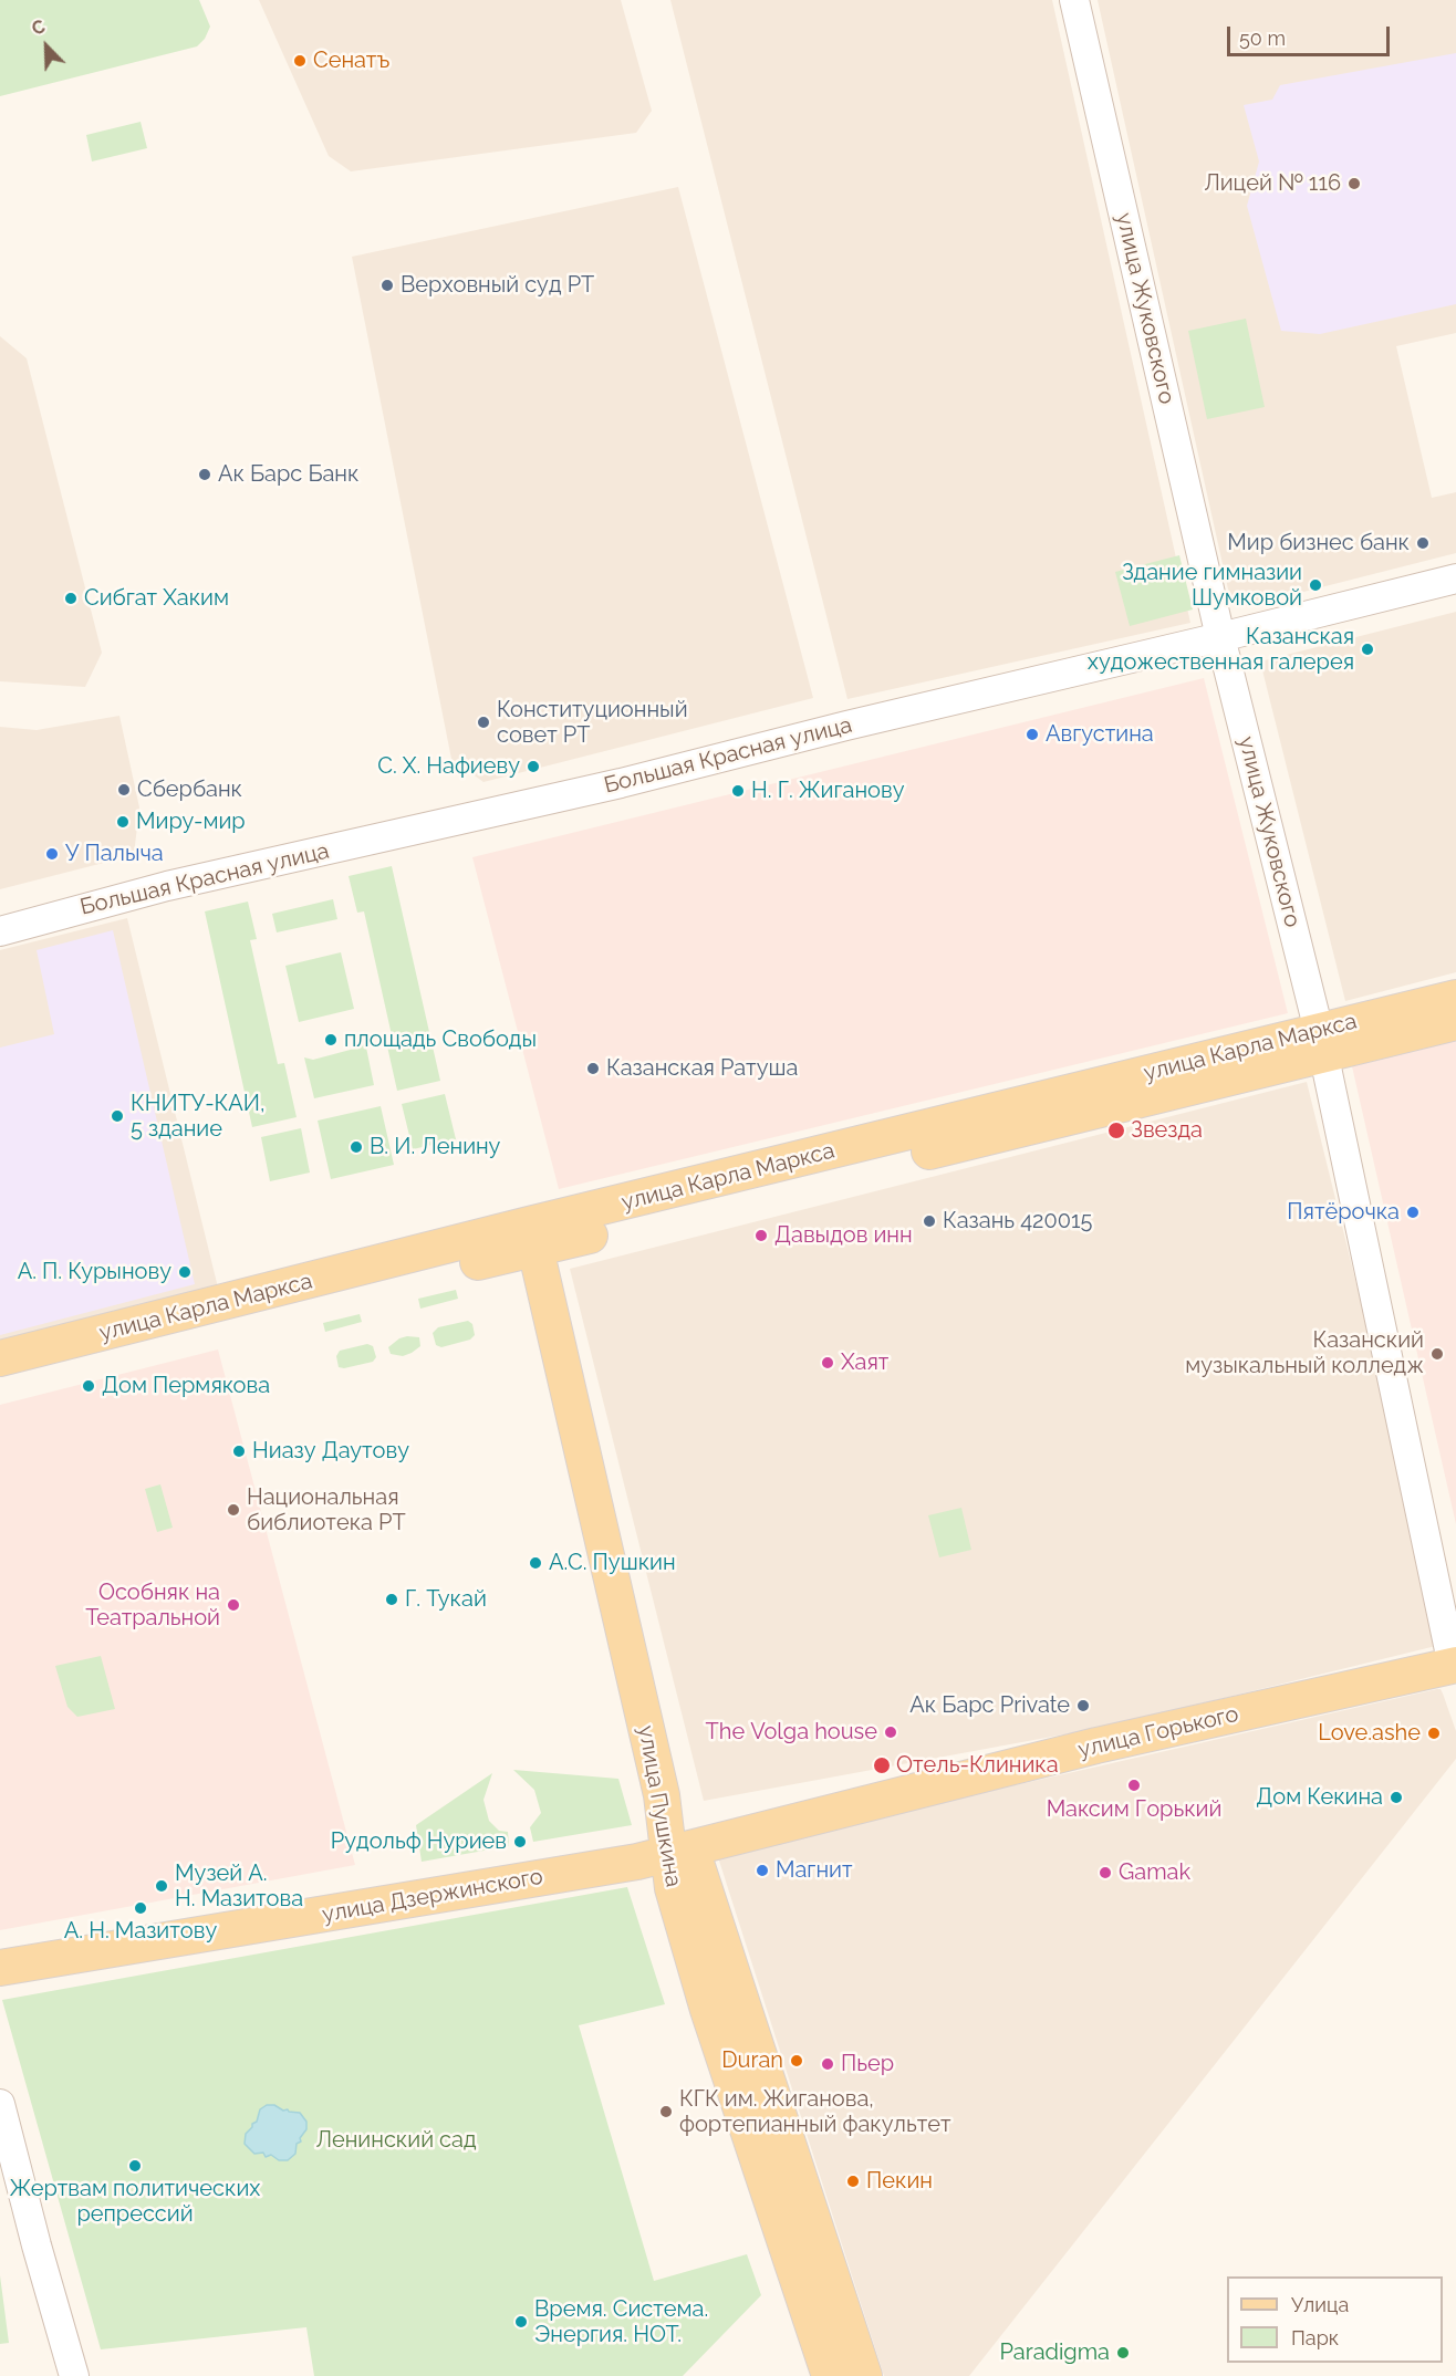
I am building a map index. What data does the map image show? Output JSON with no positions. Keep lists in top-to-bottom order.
{
  "streets": {
    "main road": [
      "улица Карла Маркса",
      "улица Горького",
      "улица Пушкина",
      "улица Дзержинского"
    ],
    "street": ["улица Жуковского", "Большая Красная улица"]
  },
  "crossings": [
    ["улица Жуковского", "Большая Красная улица"],
    ["улица Жуковского", "улица Карла Маркса"],
    ["улица Жуковского", "улица Горького"],
    ["улица Карла Маркса", "улица Пушкина"],
    ["улица Горького", "улица Пушкина"],
    ["улица Горького", "улица Дзержинского"],
    ["улица Пушкина", "улица Дзержинского"]
  ],
  "parks": ["Ленинский сад"],
  "places": [
    "Сенатъ",
    "Лицей № 116",
    "Верховный суд РТ",
    "Ак Барс Банк",
    "Мир бизнес банк",
    "Здание гимназии Шумковой",
    "Сибгат Хаким",
    "Казанская художественная галерея",
    "Конституционный совет РТ",
    "Августина",
    "С. Х. Нафиеву",
    "Сбербанк",
    "Н. Г. Жиганову",
    "Миру-мир",
    "У Палыча",
    "площадь Свободы",
    "Казанская Ратуша",
    "КНИТУ-КАИ, 5 здание",
    "Звезда",
    "В. И. Ленину",
    "Пятёрочка",
    "Казань 420015",
    "Давыдов инн",
    "А. П. Курынову",
    "Казанский музыкальный колледж",
    "Хаят",
    "Дом Пермякова",
    "Ниазу Даутову",
    "Национальная библиотека РТ",
    "А.С. Пушкин",
    "Г. Тукай",
    "Особняк на Театральной",
    "Ак Барс Private",
    "The Volga house",
    "Love.ashe",
    "Отель-Клиника",
    "Максим Горький",
    "Дом Кекина",
    "Рудольф Нуриев",
    "Магнит",
    "Gamak",
    "Музей А. Н. Мазитова",
    "А. Н. Мазитову",
    "Duran",
    "Пьер",
    "КГК им. Жиганова, фортепианный факультет",
    "Жертвам политических репрессий",
    "Пекин",
    "Время. Система. Энергия. НОТ.",
    "Paradigma"
  ],
  "legend": ["Улица", "Парк"],
  "scale_bar": "50 m",
  "north": "top left"
}
